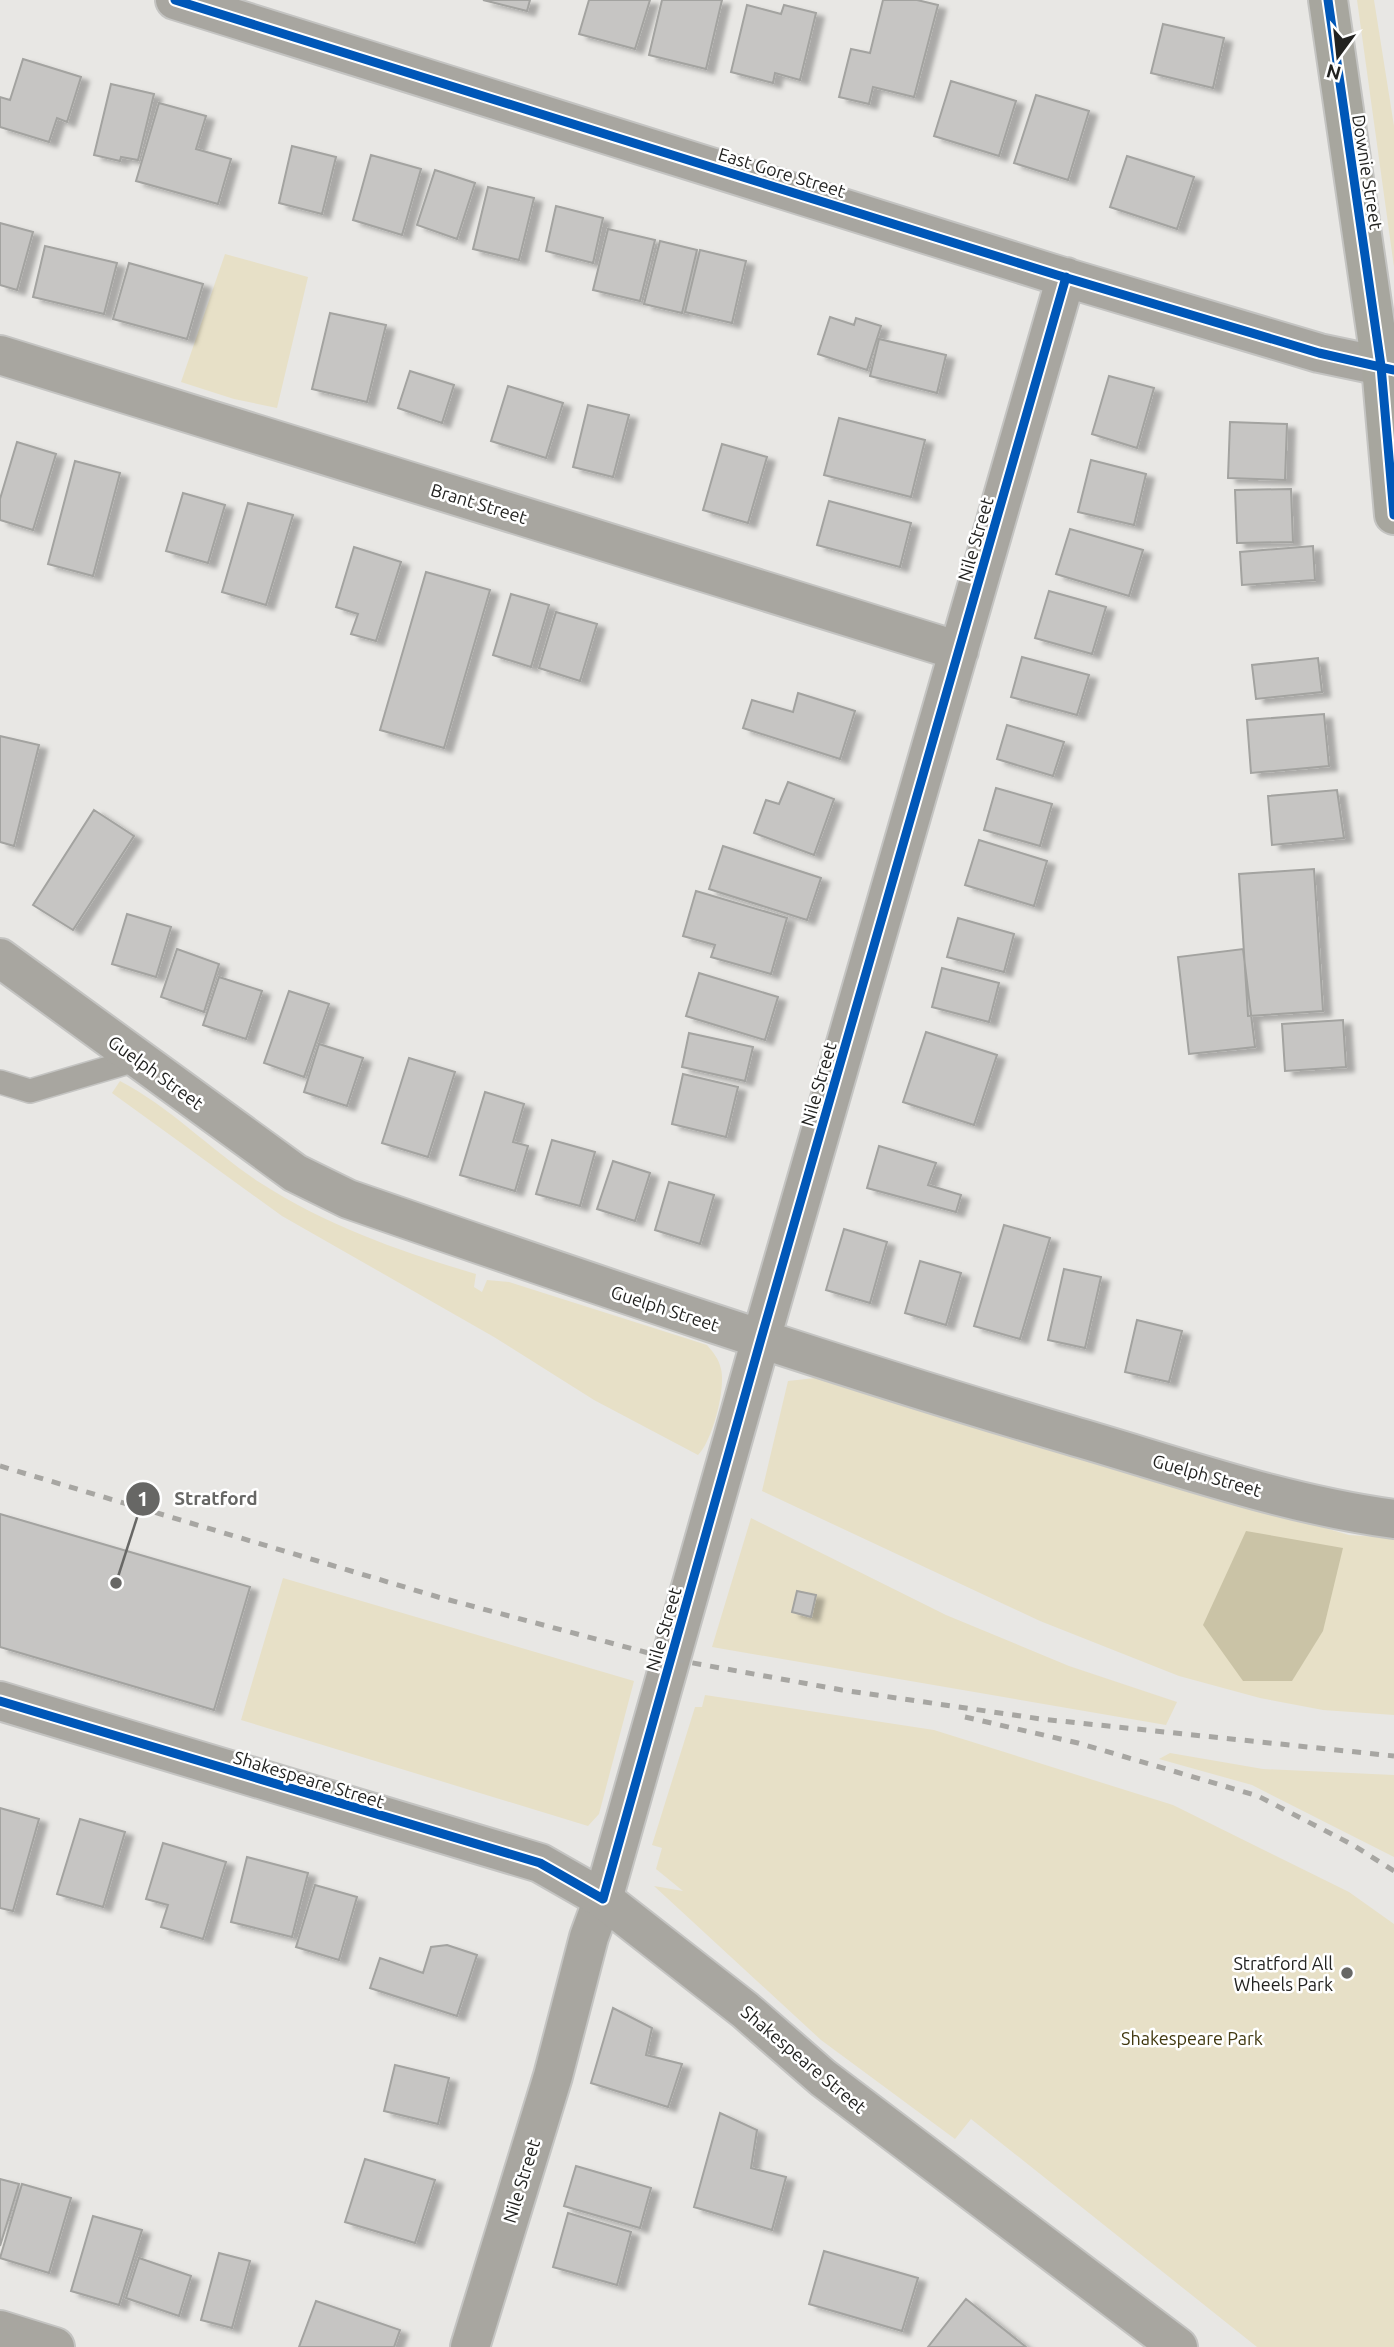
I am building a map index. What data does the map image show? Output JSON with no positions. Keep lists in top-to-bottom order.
{
  "streets": {
    "main road": ["Downie Street"],
    "street": [
      "East Gore Street",
      "Brant Street",
      "Nile Street",
      "Guelph Street",
      "Shakespeare Street"
    ]
  },
  "crossings": [
    ["East Gore Street", "Downie Street"],
    ["East Gore Street", "Nile Street"],
    ["Brant Street", "Nile Street"],
    ["Nile Street", "Guelph Street"],
    ["Nile Street", "Shakespeare Street"]
  ],
  "parks": ["Shakespeare Park"],
  "places": ["Stratford", "Stratford All Wheels Park"],
  "north": "bottom"
}
